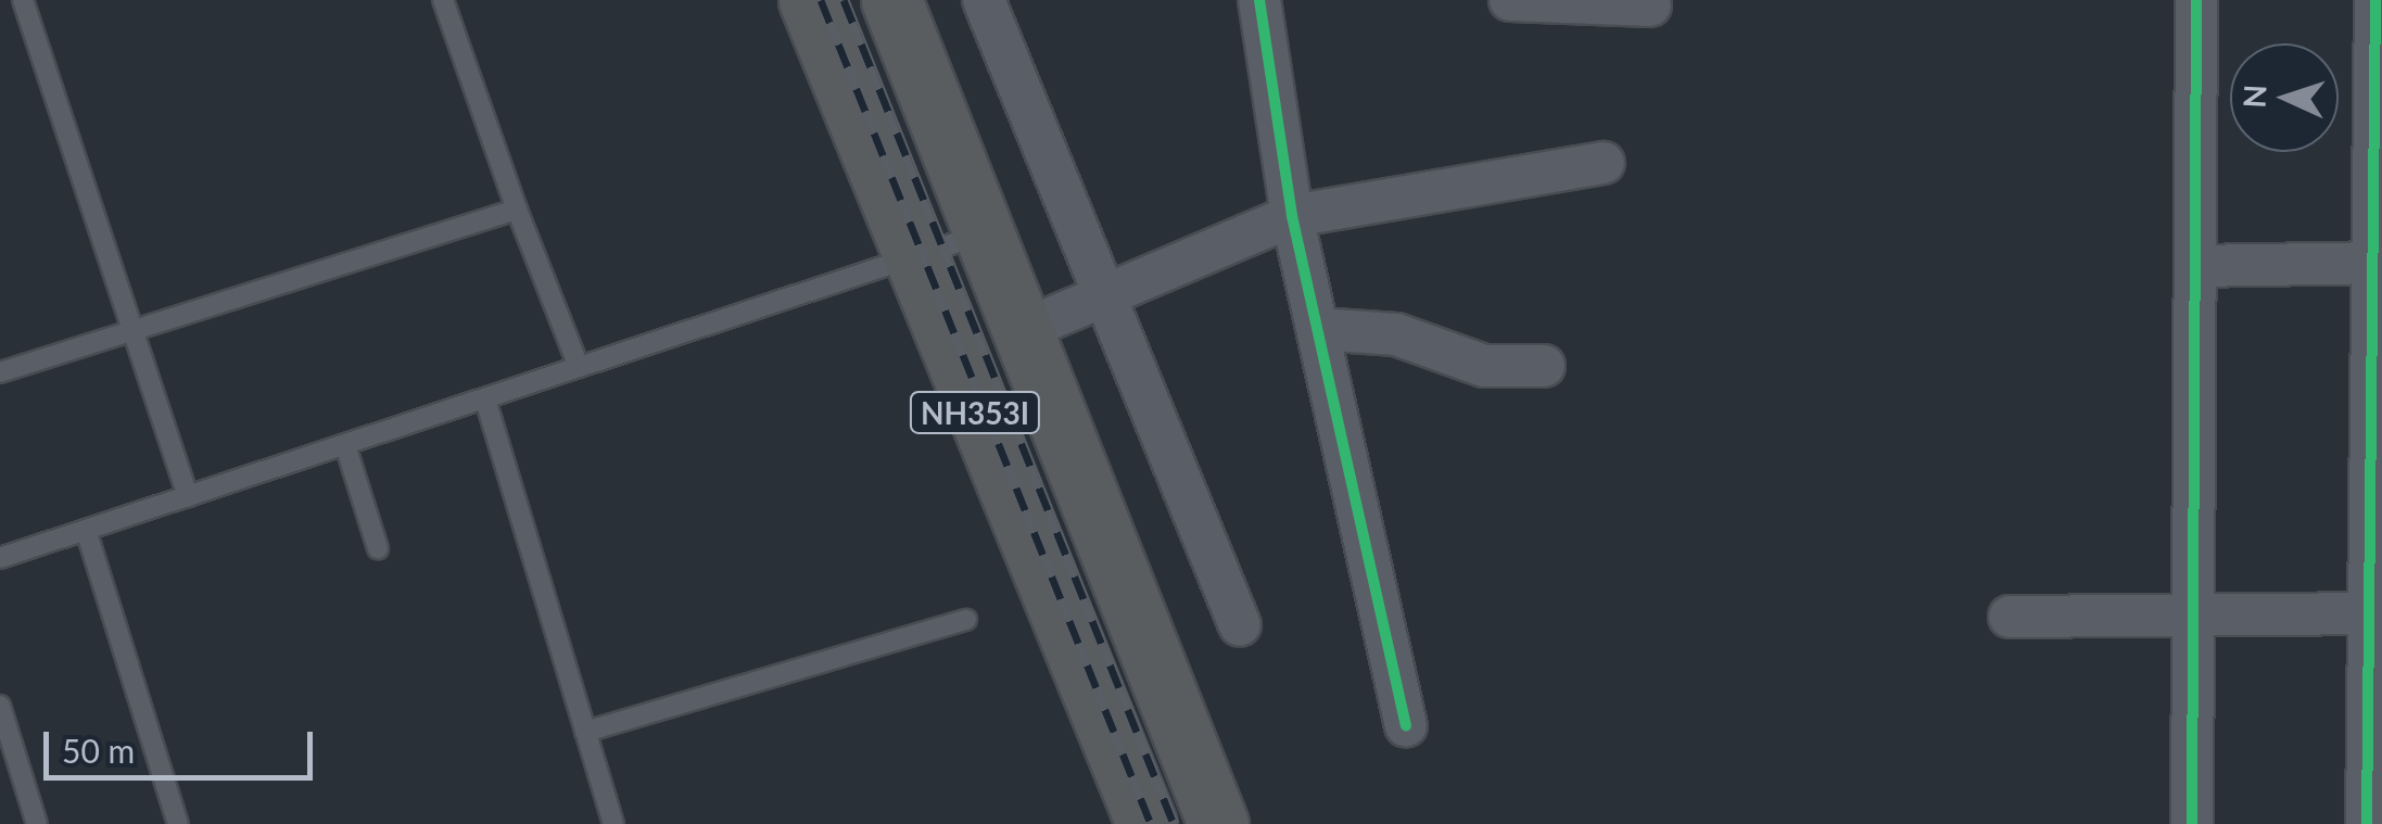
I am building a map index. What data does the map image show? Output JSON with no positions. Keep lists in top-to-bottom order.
{
  "streets": {
    "highway": ["NH353I"]
  },
  "scale_bar": "50 m",
  "north": "left"
}
